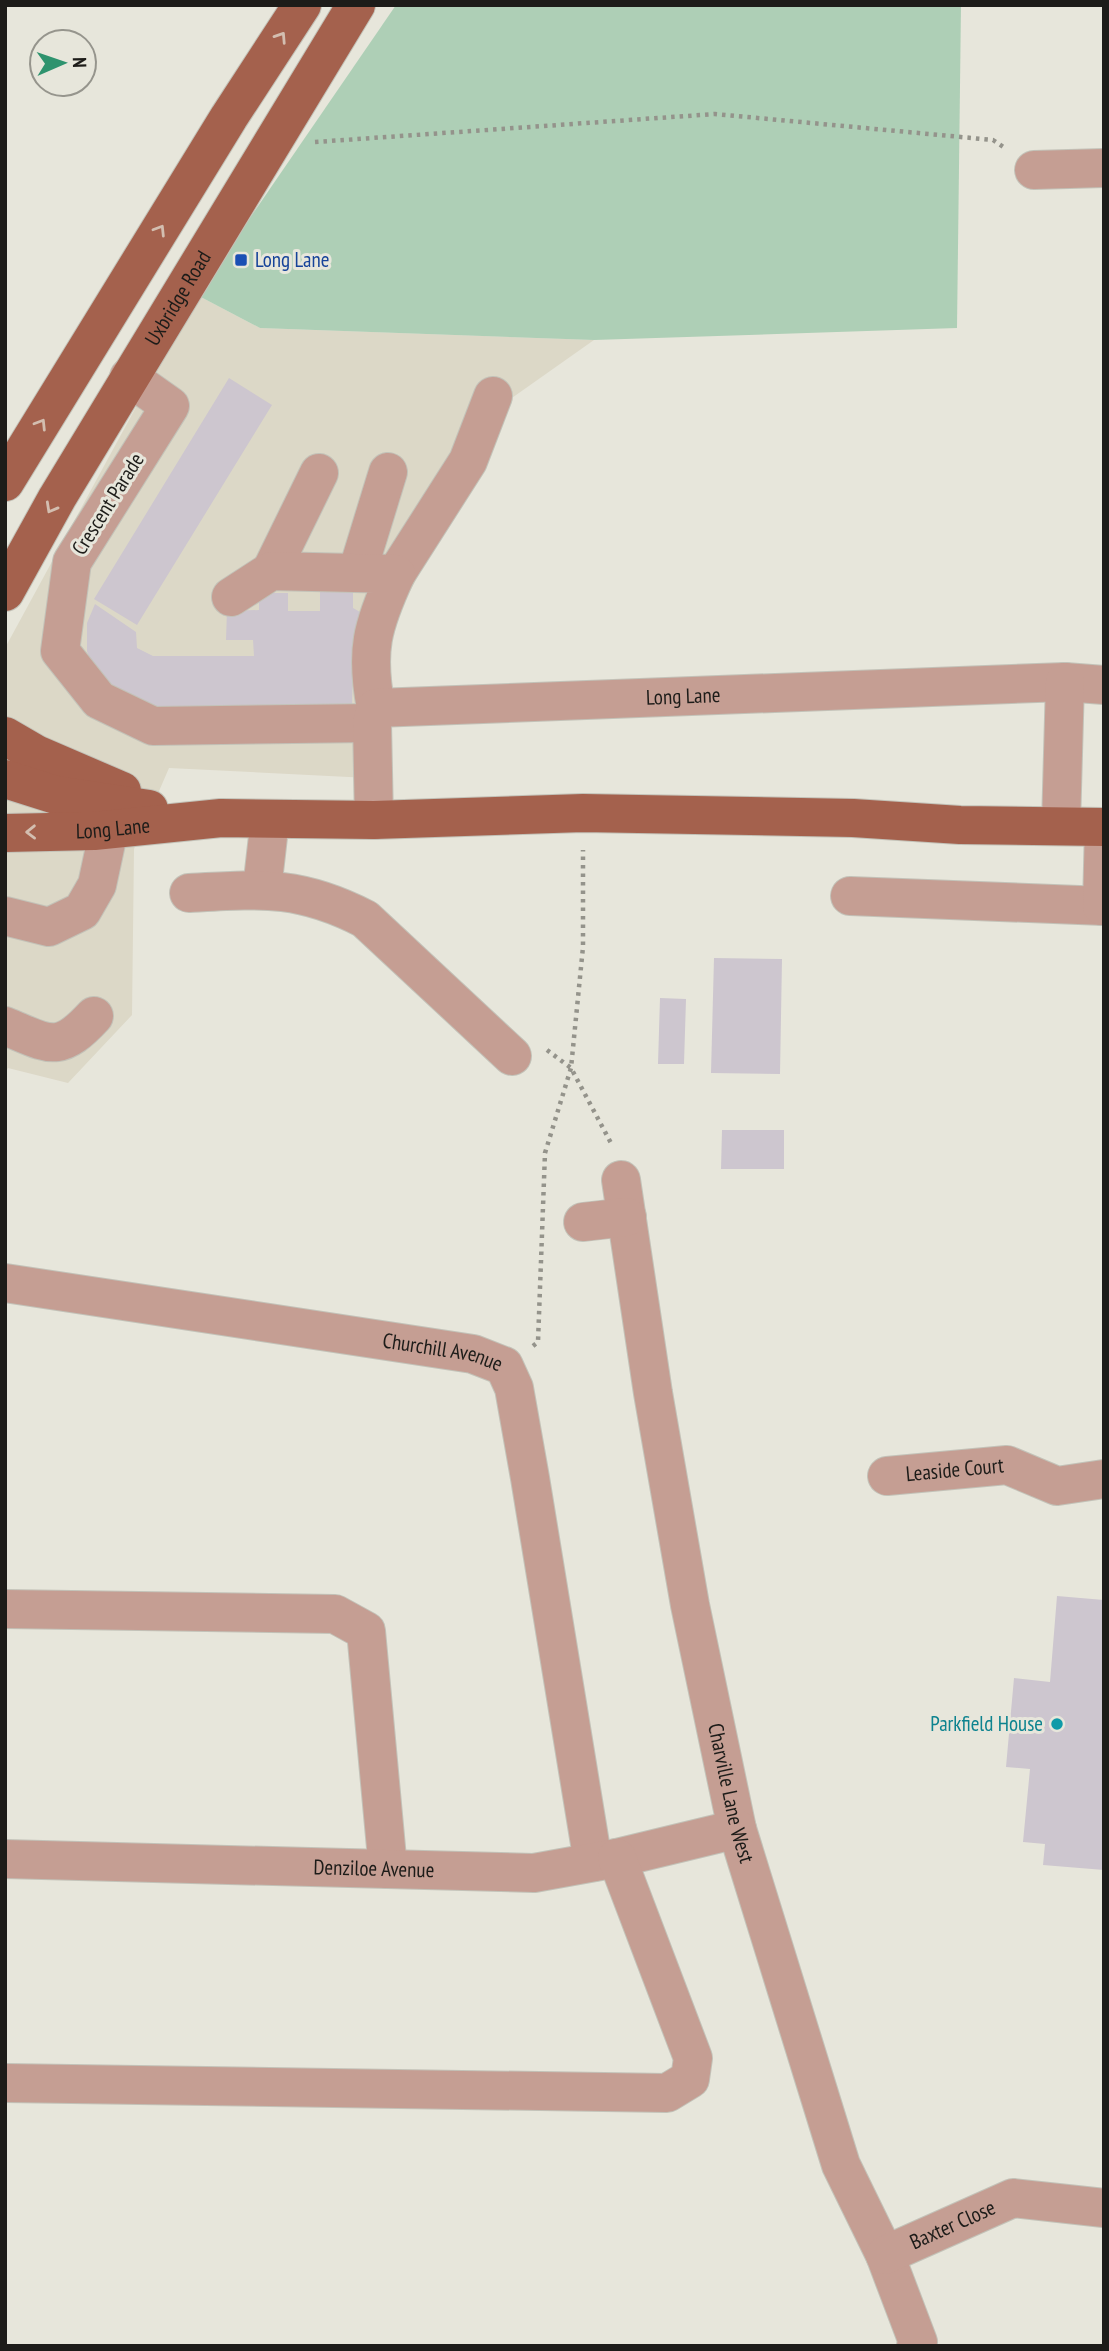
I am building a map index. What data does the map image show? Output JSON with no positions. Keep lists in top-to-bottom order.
{
  "streets": {
    "main road": ["Uxbridge Road", "Long Lane"],
    "street": [
      "Crescent Parade",
      "Churchill Avenue",
      "Leaside Court",
      "Charville Lane West",
      "Denziloe Avenue",
      "Baxter Close"
    ]
  },
  "crossings": [
    ["Uxbridge Road", "Crescent Parade"],
    ["Crescent Parade", "Long Lane"],
    ["Churchill Avenue", "Denziloe Avenue"],
    ["Charville Lane West", "Denziloe Avenue"],
    ["Charville Lane West", "Baxter Close"]
  ],
  "places": {
    "transit": ["Long Lane"],
    "other": ["Parkfield House"]
  },
  "north": "right"
}
